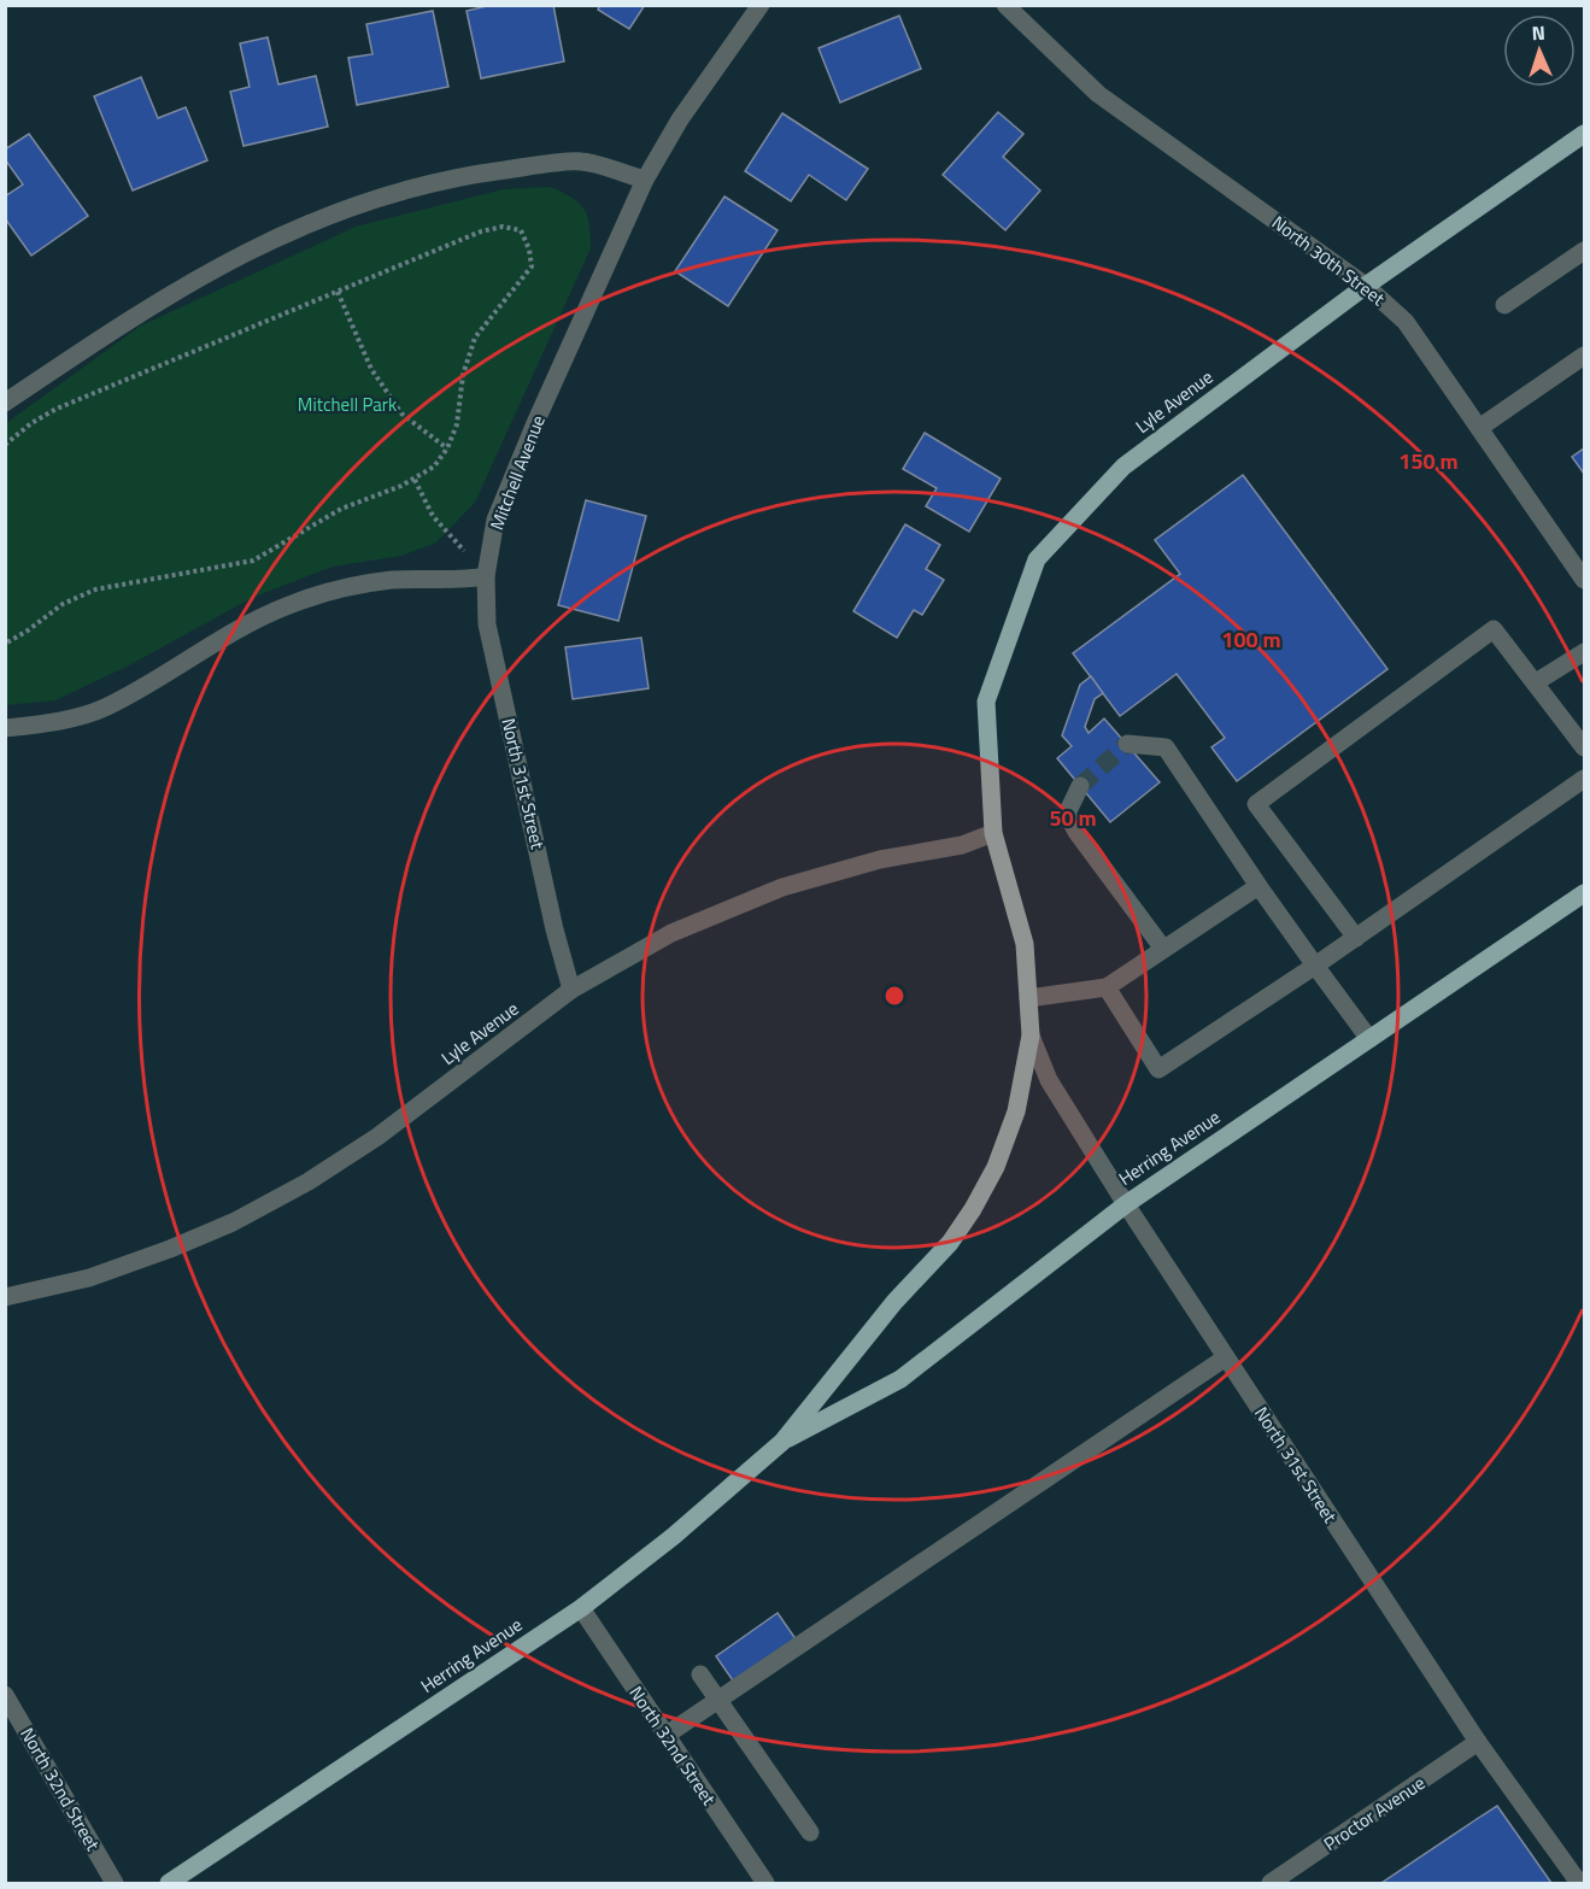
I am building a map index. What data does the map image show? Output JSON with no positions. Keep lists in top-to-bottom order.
{
  "streets": {
    "main road": ["Lyle Avenue", "Herring Avenue"],
    "street": [
      "North 30th Street",
      "Mitchell Avenue",
      "North 31st Street",
      "North 32nd Street",
      "Proctor Avenue"
    ]
  },
  "crossings": [
    ["North 30th Street", "Lyle Avenue"],
    ["Lyle Avenue", "North 31st Street"],
    ["Lyle Avenue", "Herring Avenue"],
    ["Mitchell Avenue", "North 31st Street"],
    ["North 31st Street", "Herring Avenue"],
    ["North 31st Street", "Proctor Avenue"],
    ["Herring Avenue", "North 32nd Street"]
  ],
  "parks": ["Mitchell Park"],
  "north": "top",
  "rings": ["150 m", "100 m", "50 m"]
}
